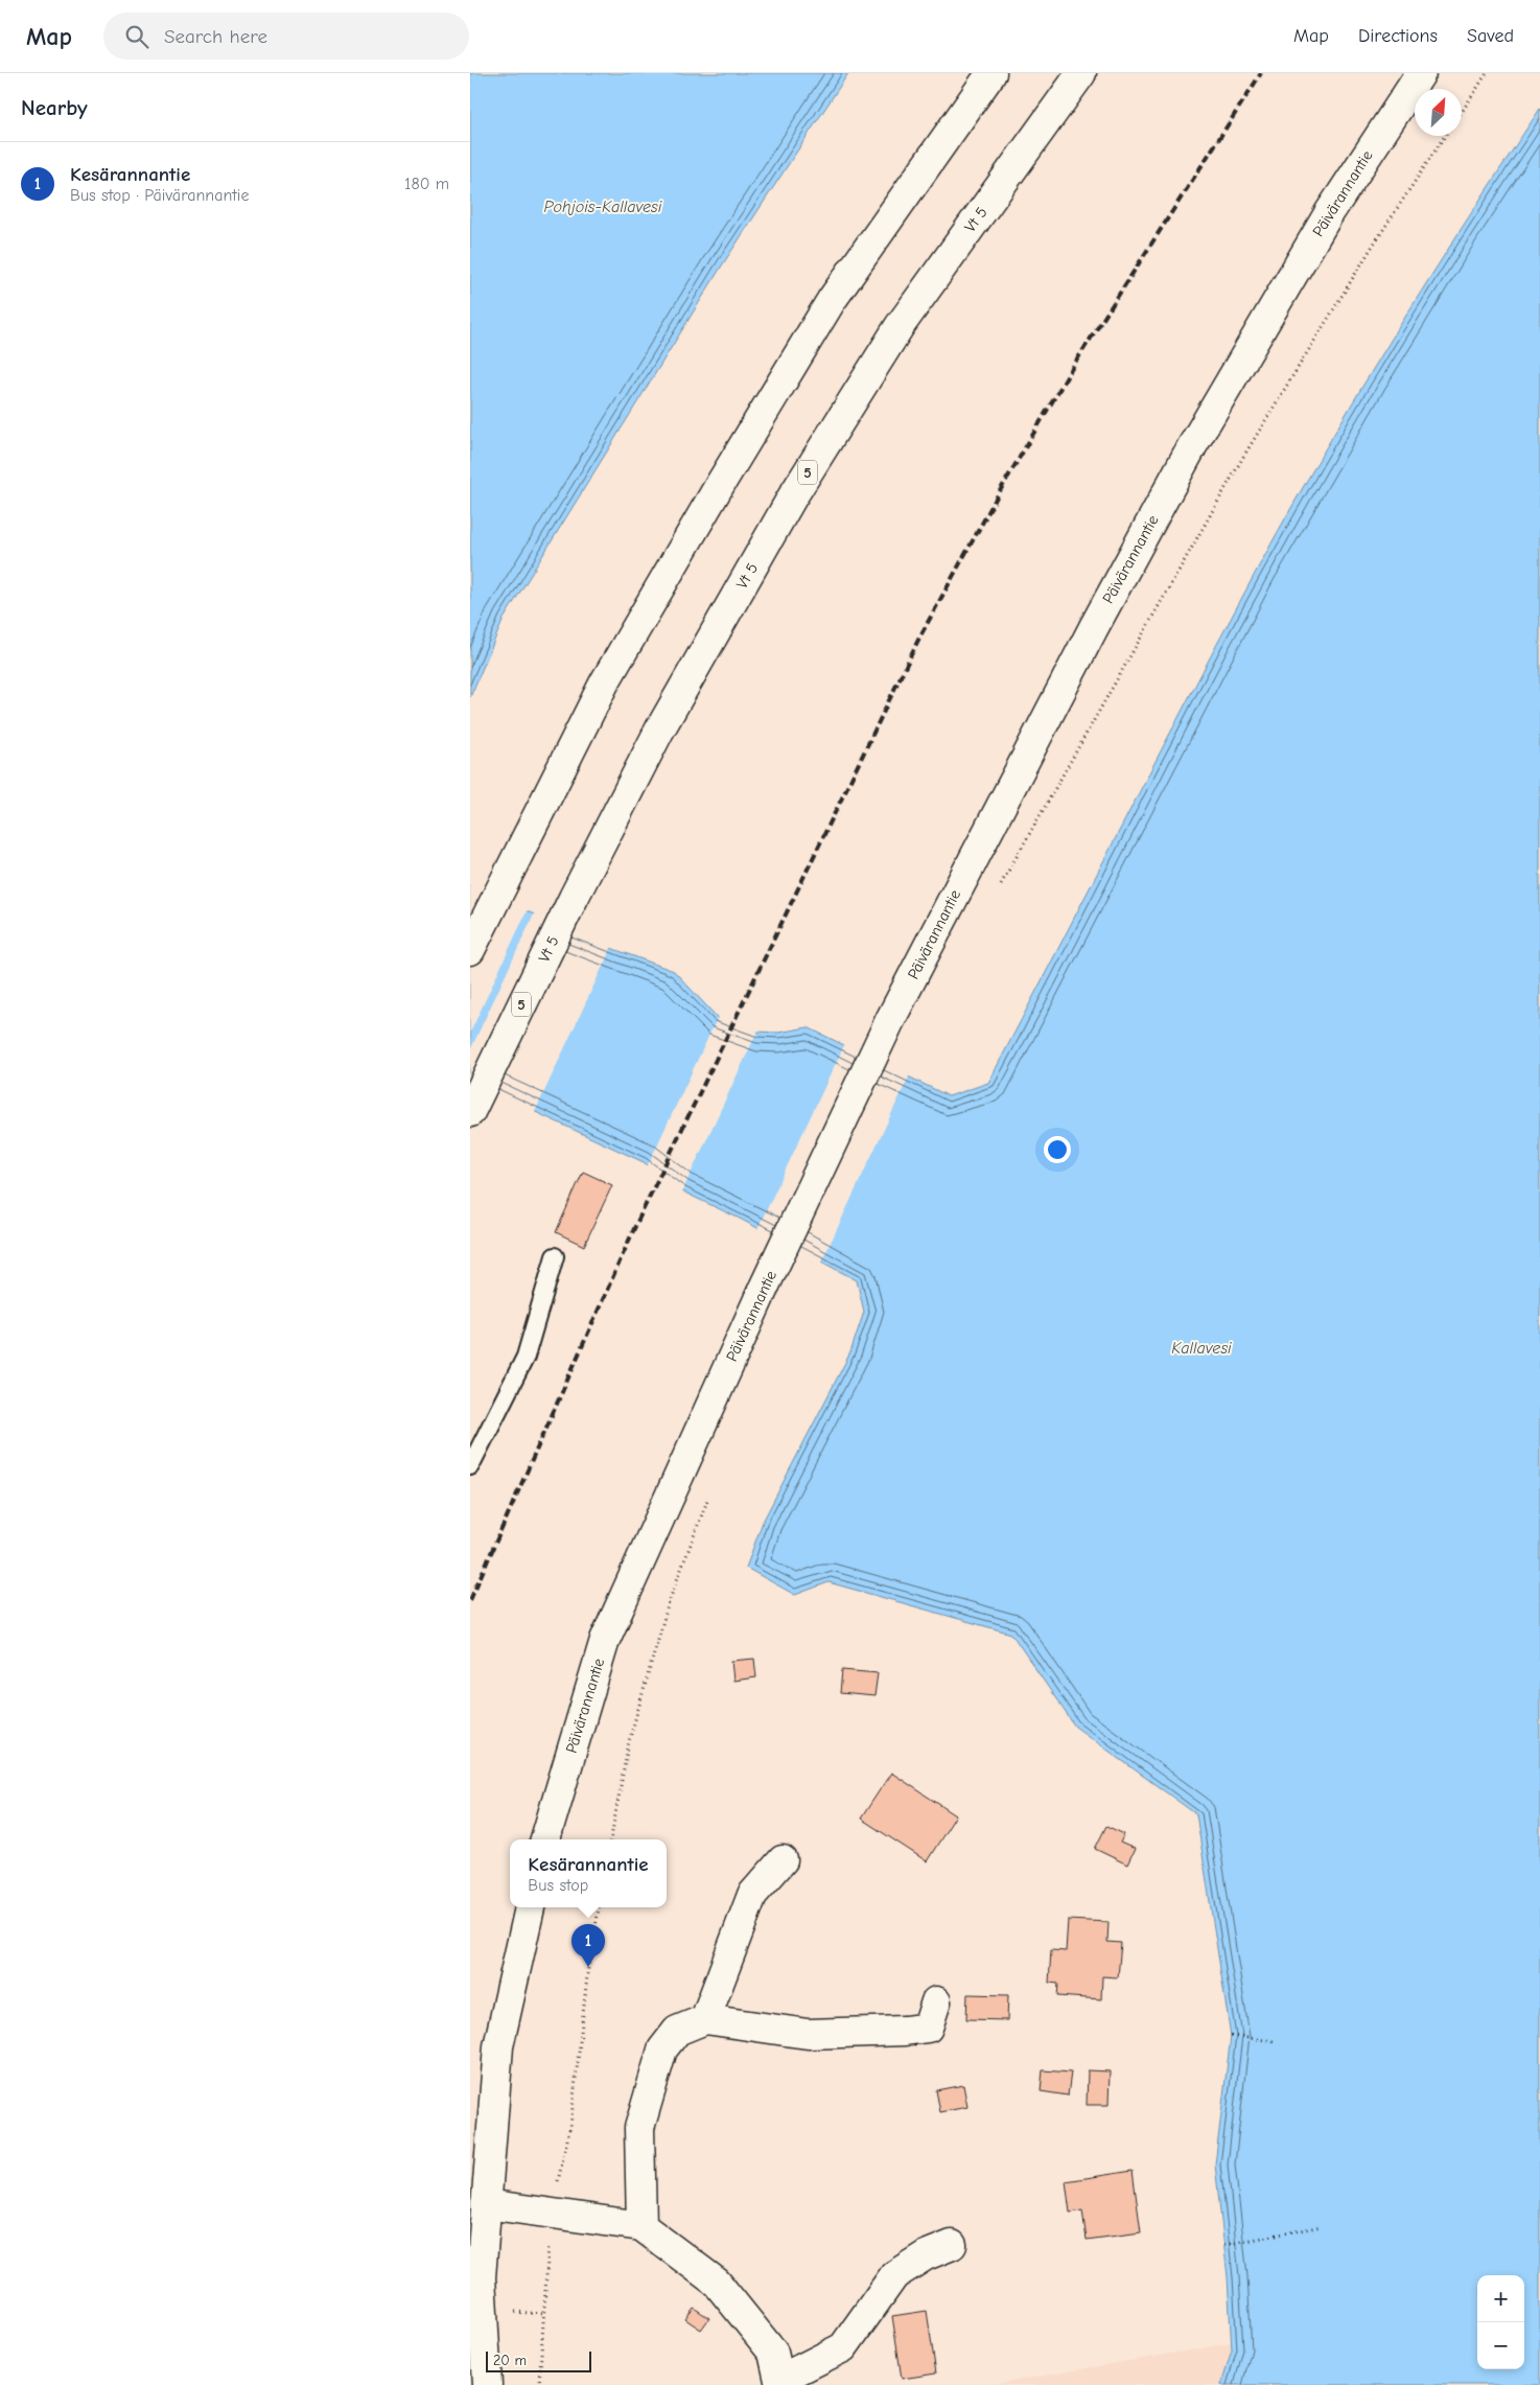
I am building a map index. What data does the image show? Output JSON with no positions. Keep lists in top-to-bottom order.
{
  "streets": {
    "main road": ["Päivärannantie", "Vt 5", "5"]
  },
  "water": ["Pohjois-Kallavesi", "Kallavesi"],
  "scale_bar": "20 m",
  "north": "top right",
  "page": {
    "header": "Map",
    "search": "Search here",
    "nav": ["Map", "Directions", "Saved"],
    "heading": "Nearby",
    "list": [
      {
        "mark": "1",
        "name": "Kesärannantie",
        "note": "Bus stop · Päivärannantie",
        "value": "180 m"
      }
    ],
    "popup": ["Kesärannantie", "Bus stop"],
    "pins": "1",
    "map_buttons": ["+", "−"],
    "scale": "20 m"
  }
}
